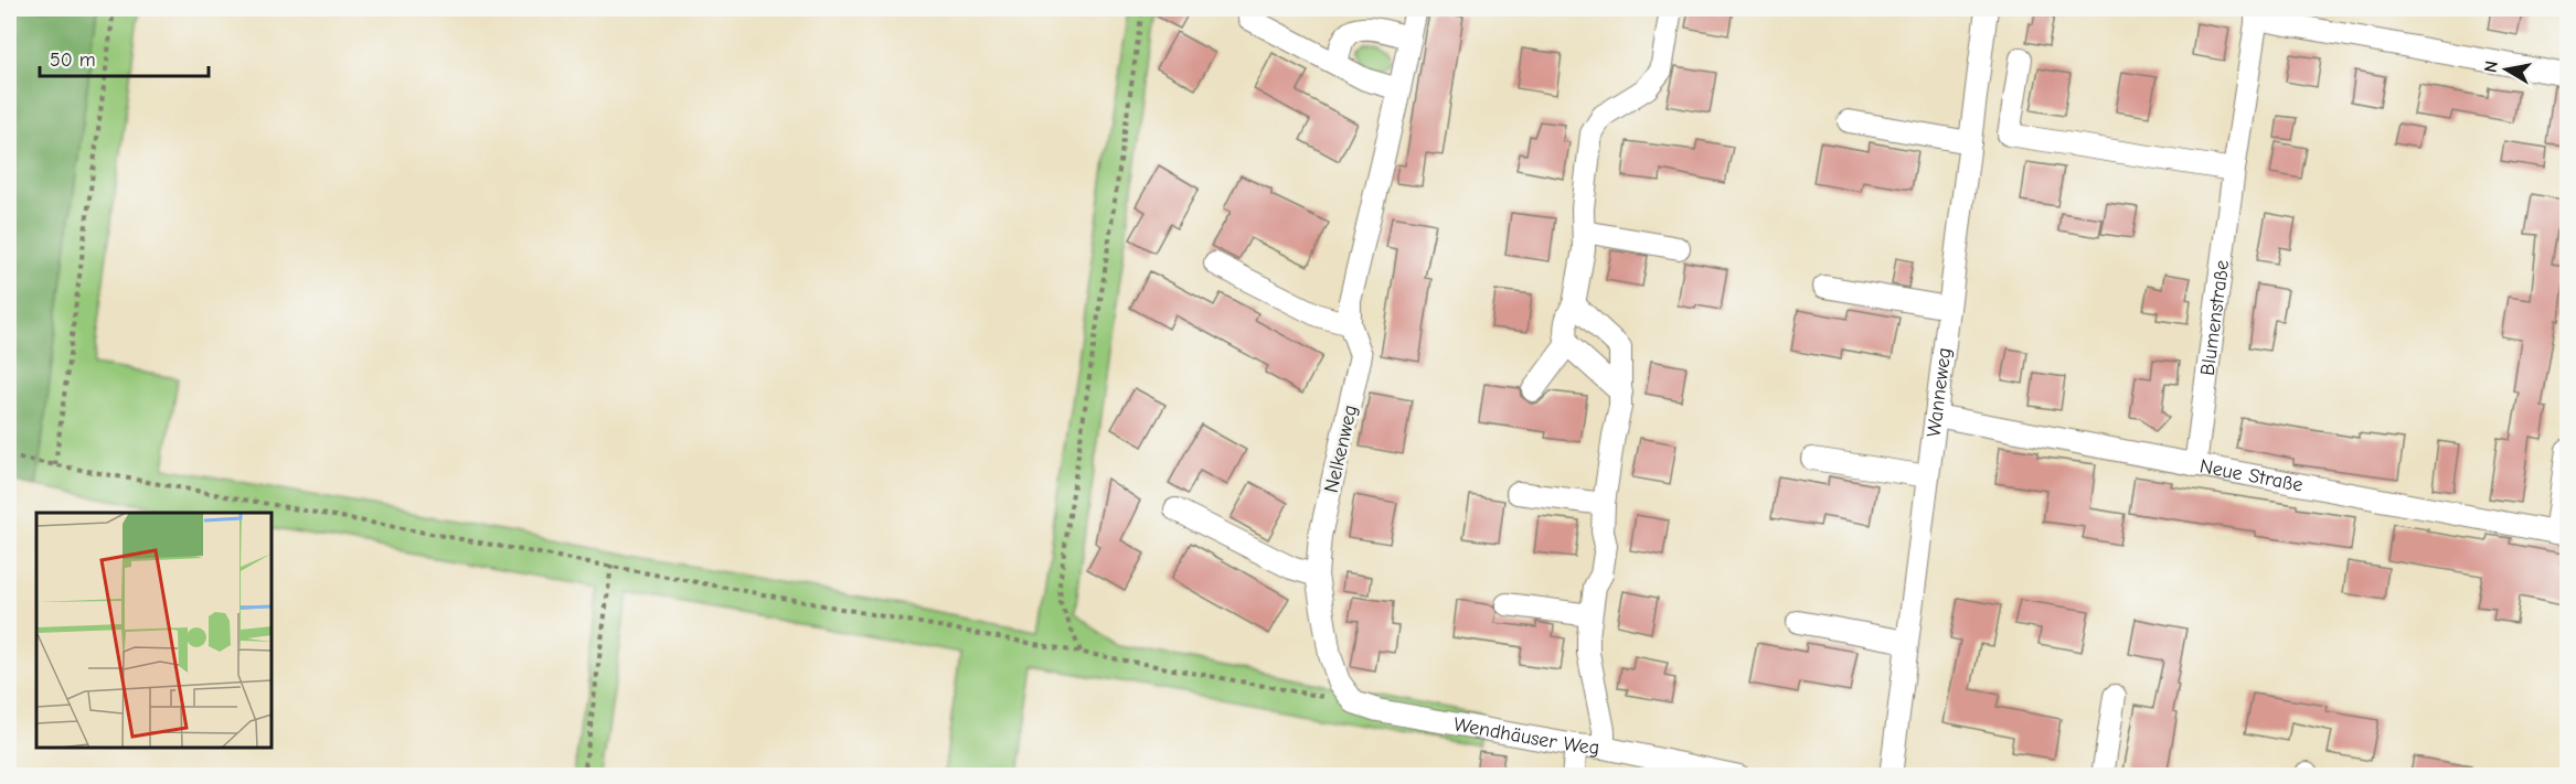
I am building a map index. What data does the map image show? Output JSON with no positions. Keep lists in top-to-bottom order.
{
  "streets": {
    "street": [
      "Blumenstraße",
      "Wanneweg",
      "Nelkenweg",
      "Neue Straße",
      "Wendhäuser Weg"
    ]
  },
  "crossings": [
    ["Blumenstraße", "Neue Straße"],
    ["Wanneweg", "Neue Straße"],
    ["Nelkenweg", "Wendhäuser Weg"]
  ],
  "scale_bar": "50 m",
  "north": "left"
}
